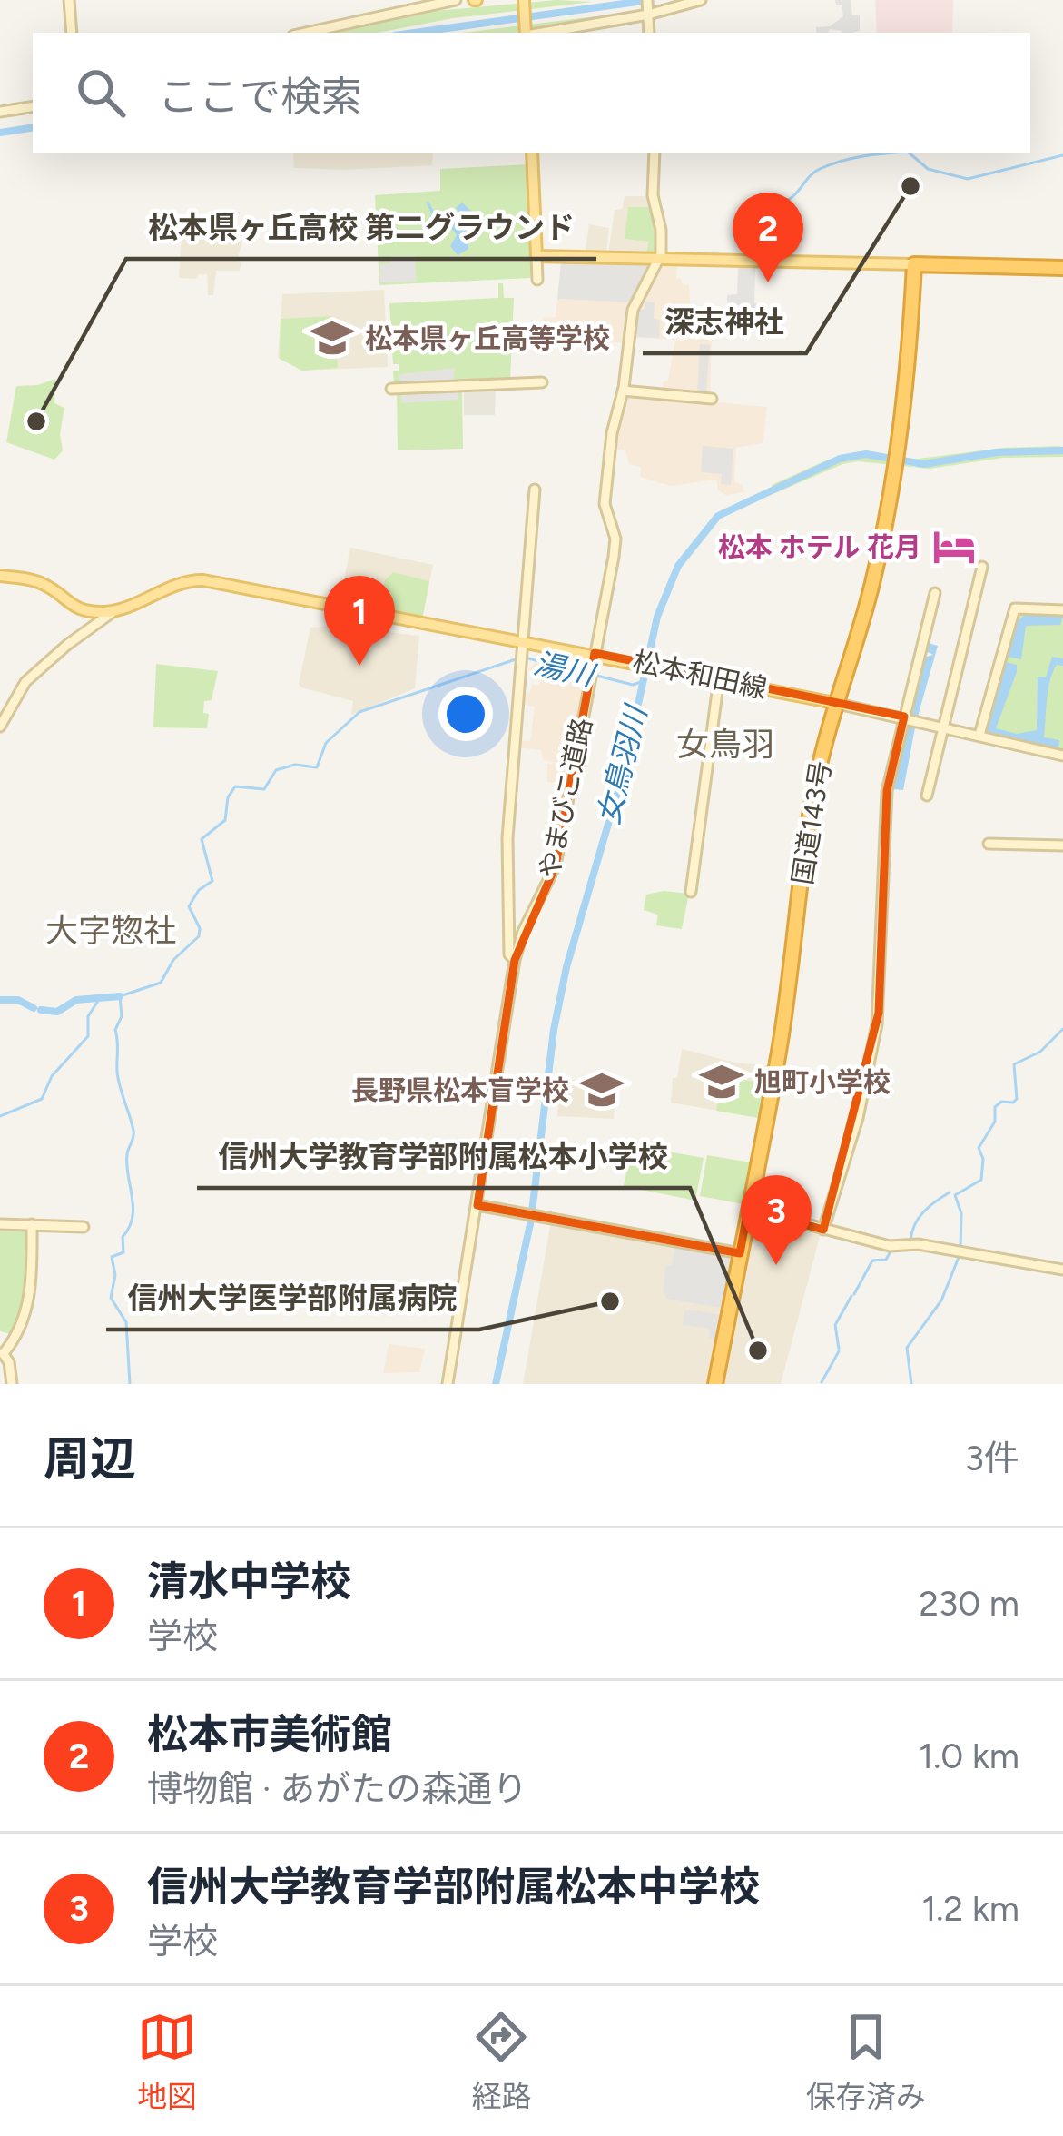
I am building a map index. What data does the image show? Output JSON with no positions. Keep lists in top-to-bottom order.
{
  "streets": {
    "highway": ["国道143号"],
    "main road": ["松本和田線"],
    "street": ["やまびこ道路"]
  },
  "crossings": [
    ["松本和田線", "やまびこ道路"],
    ["松本和田線", "国道143号"]
  ],
  "districts": ["女鳥羽", "大字惣社"],
  "water": ["湯川", "女鳥羽川"],
  "places": {
    "other": [
      "深志神社",
      "松本県ヶ丘高校 第二グラウンド",
      "信州大学医学部附属病院",
      "信州大学教育学部附属松本小学校"
    ],
    "school or university": ["松本県ヶ丘高等学校", "旭町小学校", "長野県松本盲学校"],
    "hotel": ["松本 ホテル 花月"]
  },
  "page": {
    "search": "ここで検索",
    "pins": ["2", "1", "3"],
    "heading": ["周辺", "3件"],
    "list": [
      {
        "mark": "1",
        "name": "清水中学校",
        "note": "学校",
        "value": "230 m"
      },
      {
        "mark": "2",
        "name": "松本市美術館",
        "note": "博物館 · あがたの森通り",
        "value": "1.0 km"
      },
      {
        "mark": "3",
        "name": "信州大学教育学部附属松本中学校",
        "note": "学校",
        "value": "1.2 km"
      }
    ],
    "nav": ["地図", "経路", "保存済み"]
  }
}
